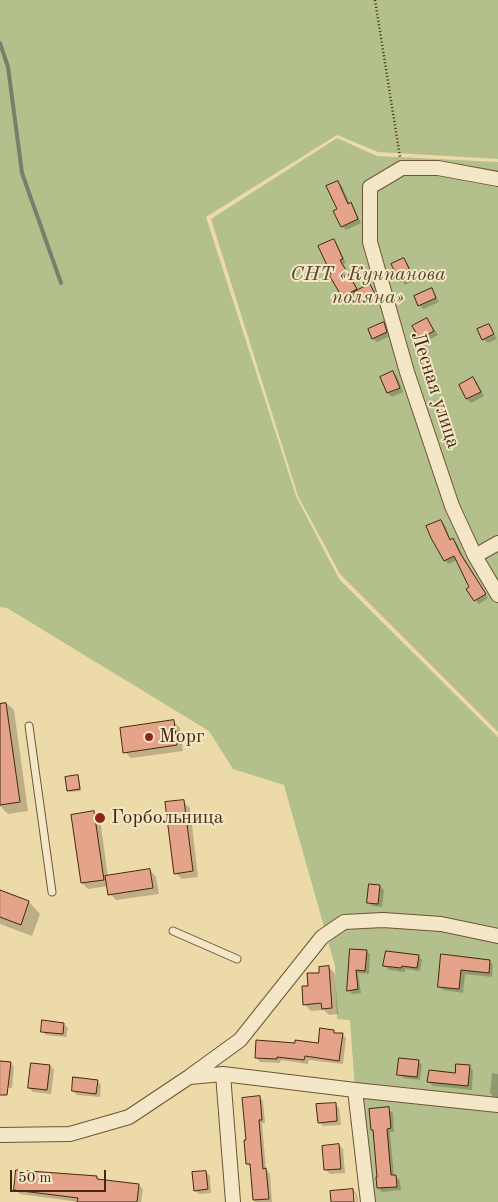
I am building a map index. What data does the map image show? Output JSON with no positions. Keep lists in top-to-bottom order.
{
  "streets": {
    "street": ["Лесная улица"]
  },
  "parks": ["СНТ «Кунпанова поляна»"],
  "places": ["Морг", "Горбольница"],
  "scale_bar": "50 m"
}
